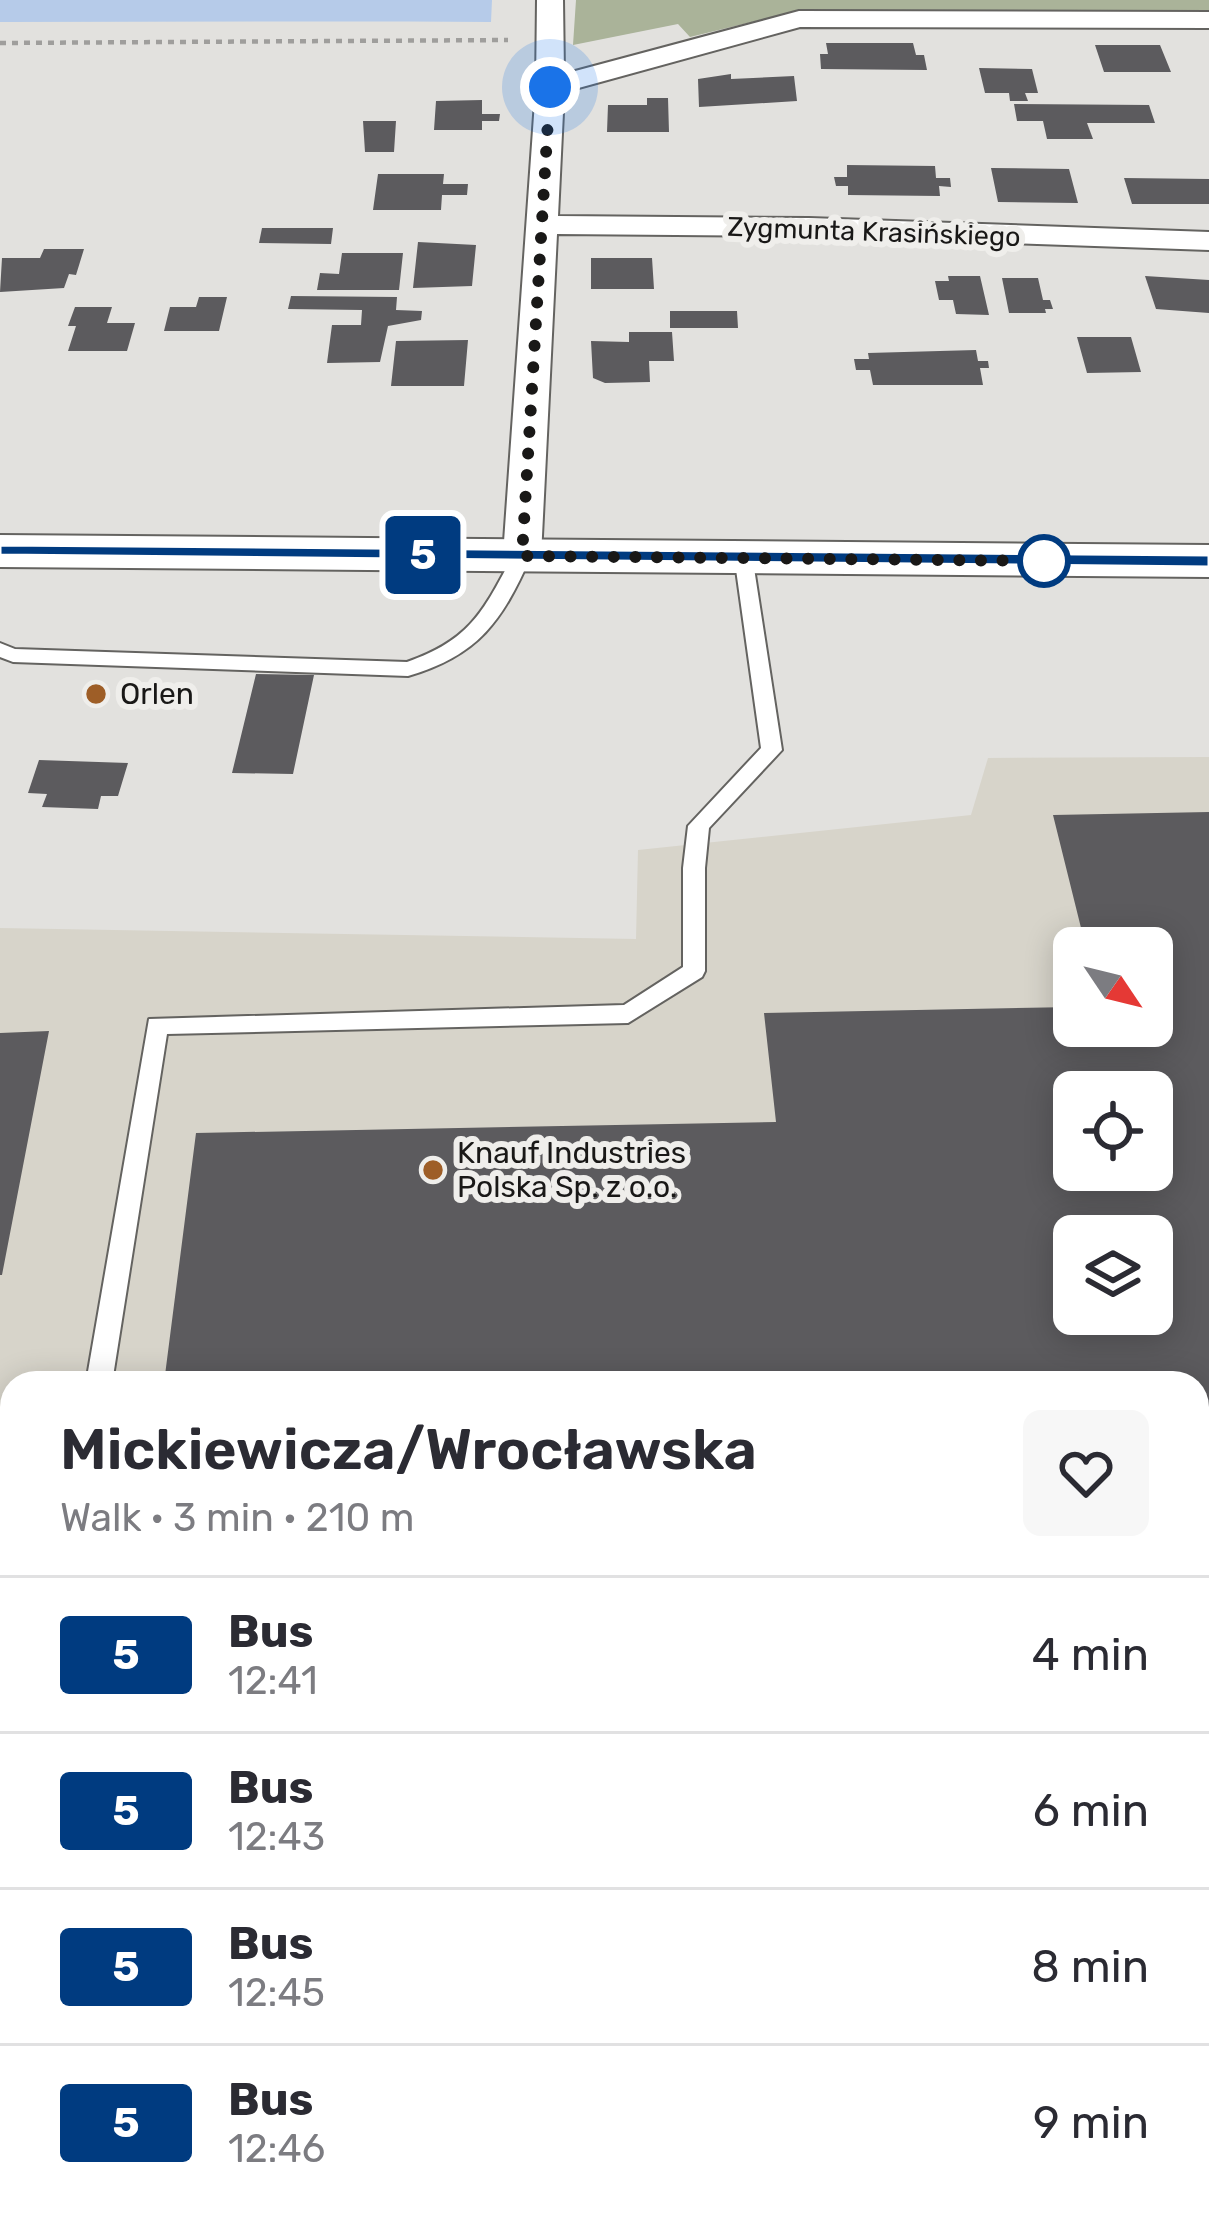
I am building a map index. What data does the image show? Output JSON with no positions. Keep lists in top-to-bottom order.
{
  "streets": {
    "street": ["Zygmunta Krasińskiego"]
  },
  "places": ["Orlen", "Knauf Industries Polska Sp. z o.o."],
  "lines": ["bus line 5"],
  "north": "bottom right",
  "page": {
    "on_map": "5",
    "heading": ["Mickiewicza/Wrocławska", "Walk · 3 min · 210 m"],
    "list": [
      {
        "mark": "5",
        "name": "Bus",
        "note": "12:41",
        "value": "4 min"
      },
      {
        "mark": "5",
        "name": "Bus",
        "note": "12:43",
        "value": "6 min"
      },
      {
        "mark": "5",
        "name": "Bus",
        "note": "12:45",
        "value": "8 min"
      },
      {
        "mark": "5",
        "name": "Bus",
        "note": "12:46",
        "value": "9 min"
      }
    ]
  }
}
